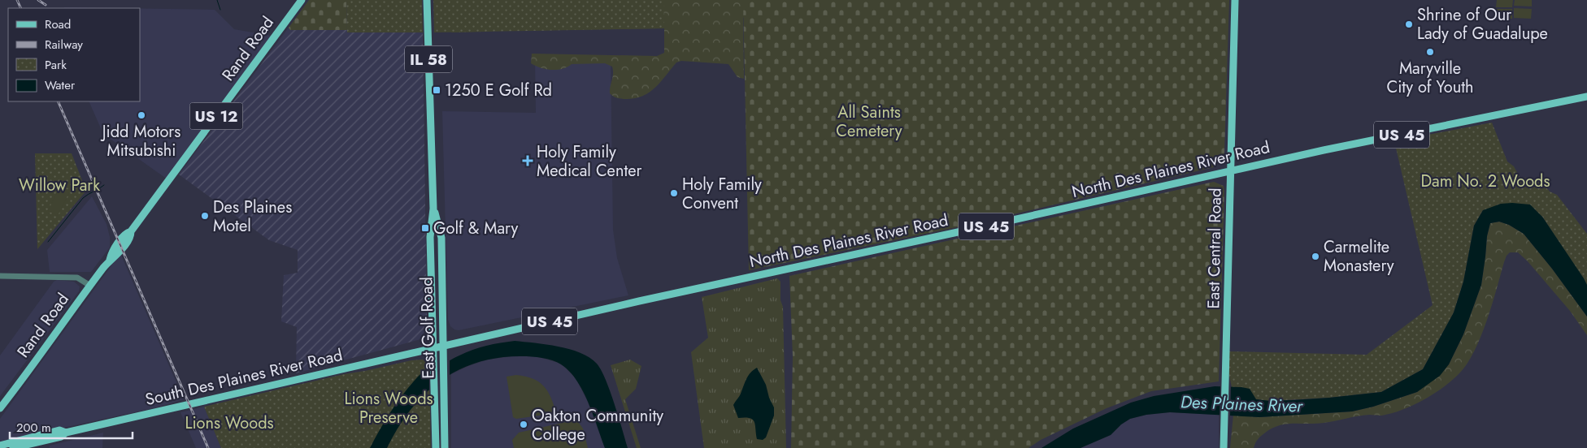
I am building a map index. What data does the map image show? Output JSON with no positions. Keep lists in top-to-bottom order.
{
  "streets": {
    "main road": [
      "Rand Road",
      "IL 58",
      "US 12",
      "US 45",
      "North Des Plaines River Road",
      "East Central Road",
      "East Golf Road",
      "South Des Plaines River Road"
    ]
  },
  "crossings": [
    ["North Des Plaines River Road", "East Central Road"],
    ["North Des Plaines River Road", "East Golf Road"],
    ["North Des Plaines River Road", "South Des Plaines River Road"]
  ],
  "water": ["Des Plaines River"],
  "parks": [
    "All Saints Cemetery",
    "Dam No. 2 Woods",
    "Willow Park",
    "Lions Woods Preserve",
    "Lions Woods"
  ],
  "places": {
    "other": [
      "Shrine of Our Lady of Guadalupe",
      "Maryville City of Youth",
      "Jidd Motors Mitsubishi",
      "Holy Family Convent",
      "Des Plaines Motel",
      "Carmelite Monastery",
      "Oakton Community College"
    ],
    "transit": ["1250 E Golf Rd", "Golf & Mary"],
    "health": ["Holy Family Medical Center"]
  },
  "legend": [
    "Road",
    "Railway",
    "Park",
    "Water"
  ],
  "scale_bar": "200 m"
}
